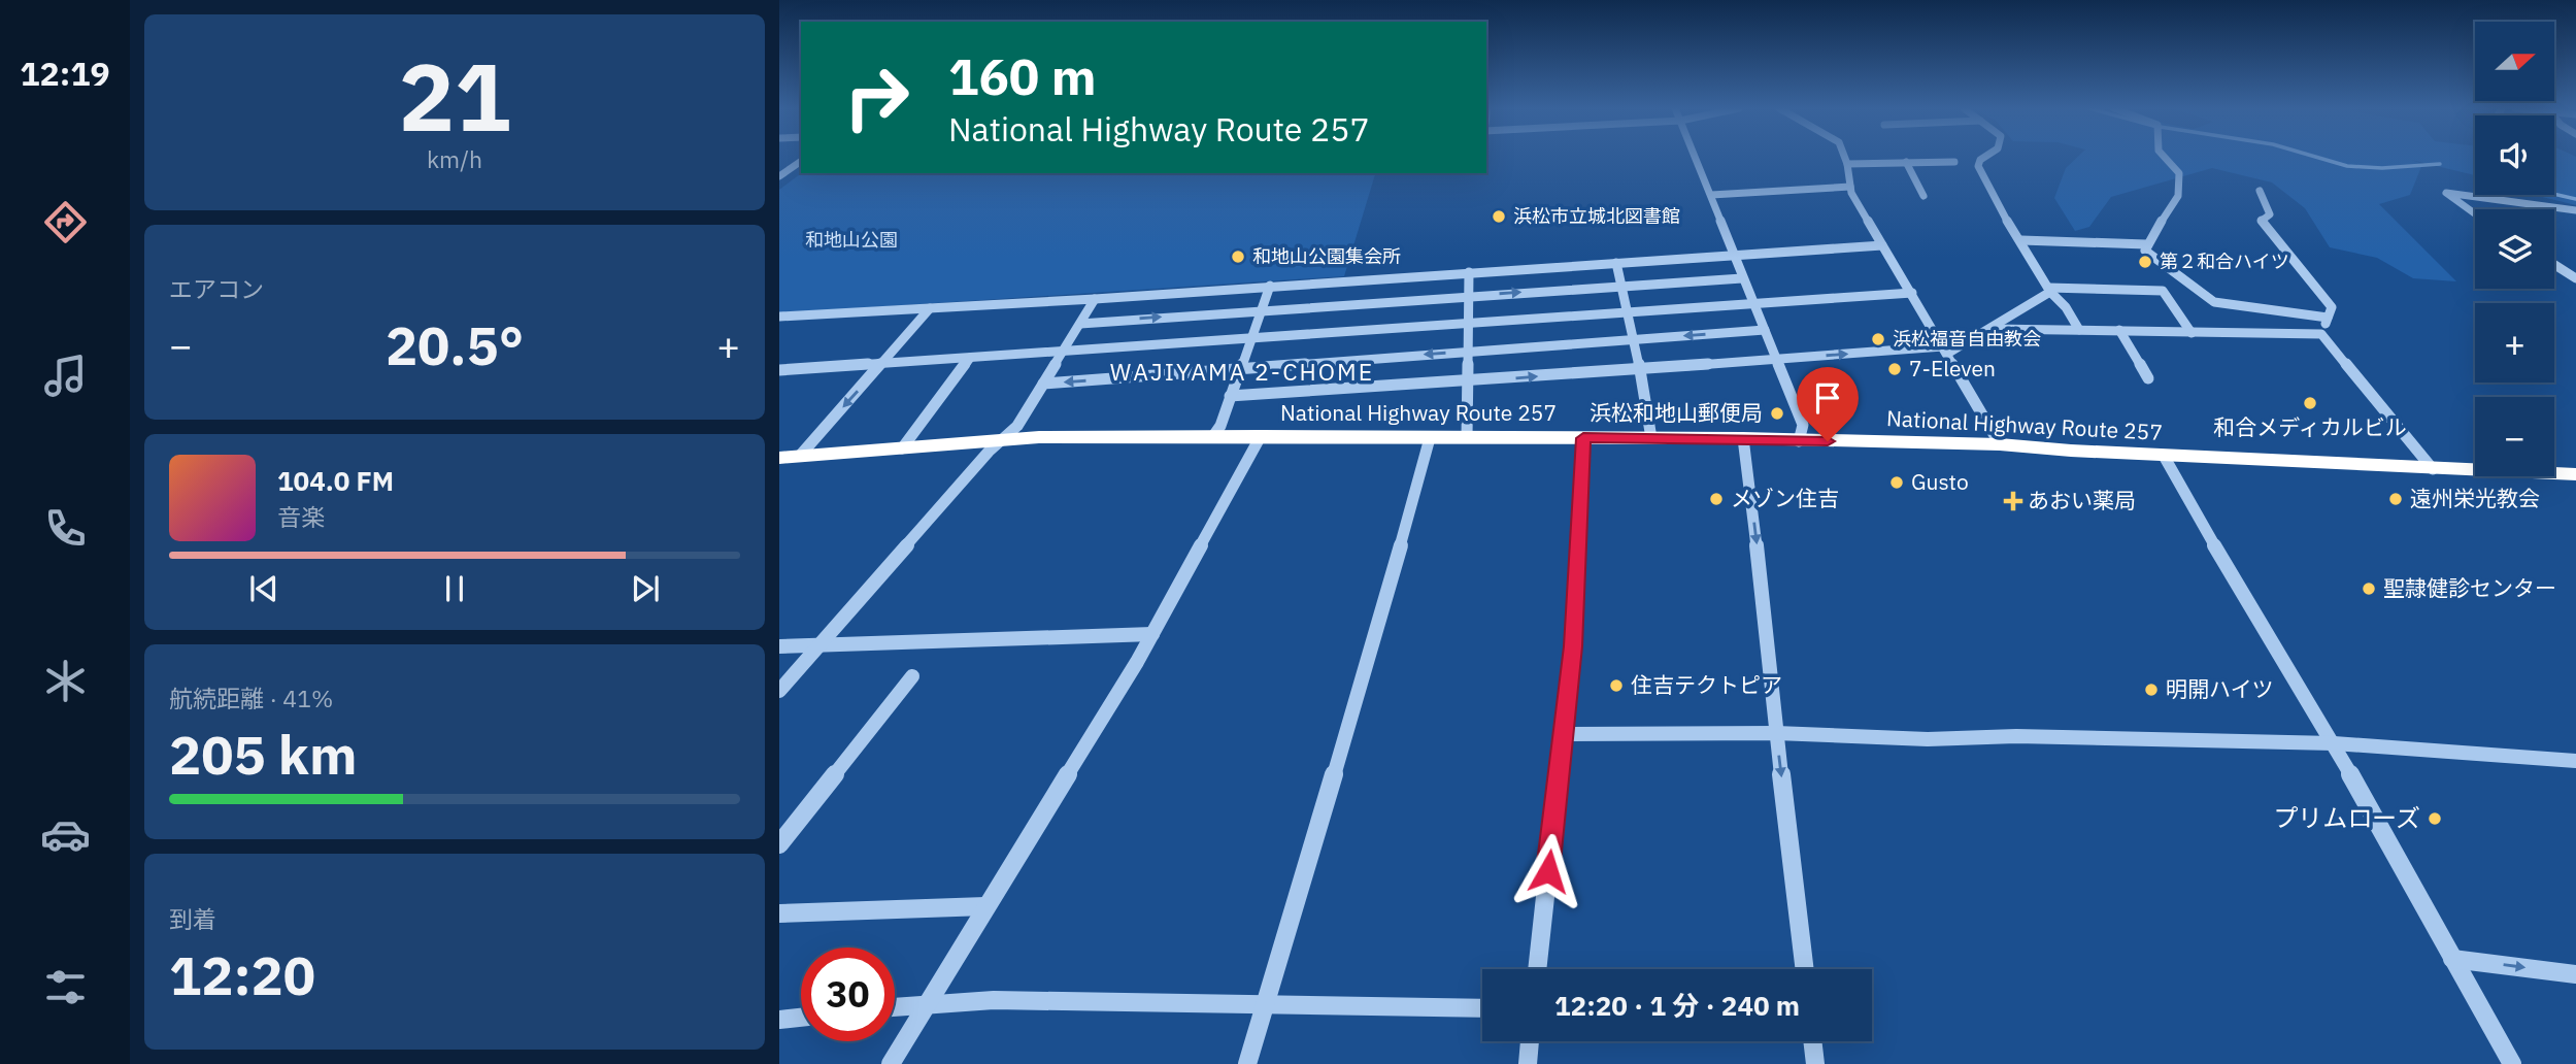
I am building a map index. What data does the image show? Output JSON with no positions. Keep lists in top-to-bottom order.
{
  "streets": {
    "highway": ["National Highway Route 257"]
  },
  "districts": ["WAJIYAMA 2-CHOME"],
  "parks": ["和地山公園"],
  "places": {
    "other": [
      "浜松市立城北図書館",
      "和地山公園集会所",
      "第２和合ハイツ",
      "浜松福音自由教会",
      "7-Eleven",
      "和合メディカルビル",
      "浜松和地山郵便局",
      "Gusto",
      "メゾン住吉",
      "遠州栄光教会",
      "聖隷健診センター",
      "住吉テクトピア",
      "明開ハイツ",
      "プリムローズ"
    ],
    "health": ["あおい薬局"]
  },
  "north": "right",
  "page": {
    "tabs": "12:19",
    "tile": [
      ["21", "km/h"],
      "エアコン",
      ["航続距離 · 41%", "205 km"],
      ["到着", "12:20"]
    ],
    "map_buttons": ["+", "−"],
    "turn": ["160 m", "National Highway Route 257"],
    "heat": ["−", "20.5°", "+"],
    "song": ["104.0 FM", "音楽"],
    "limit": "30",
    "trip": "12:20 · 1 分 · 240 m"
  }
}
